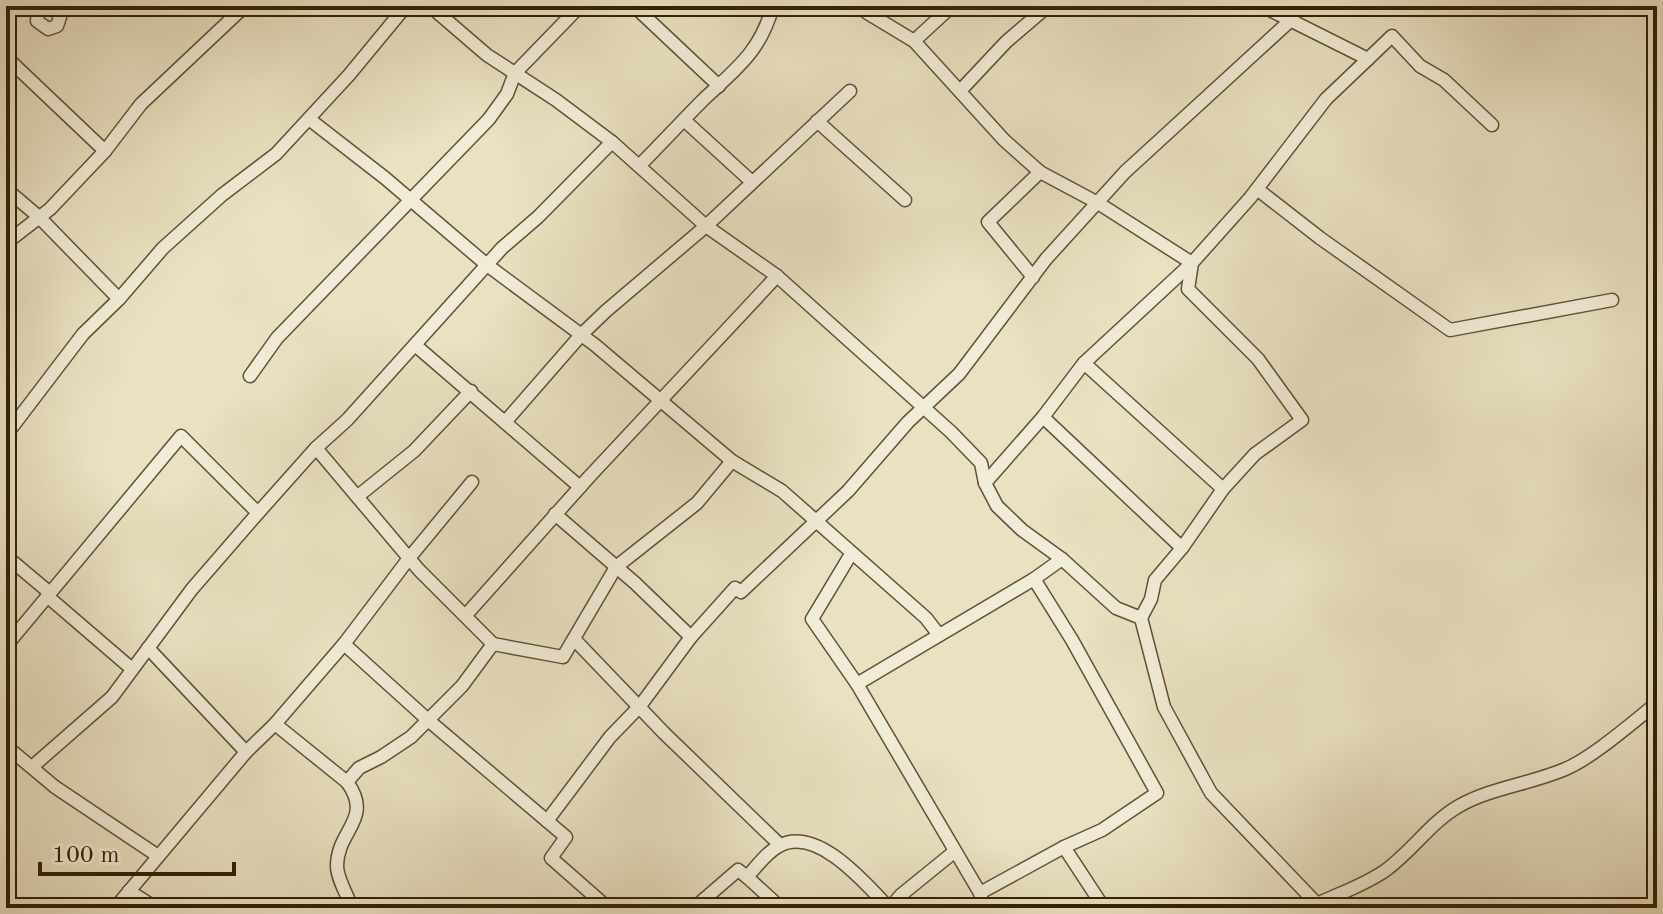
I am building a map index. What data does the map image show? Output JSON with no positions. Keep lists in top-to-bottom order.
{
  "scale_bar": "100 m"
}
